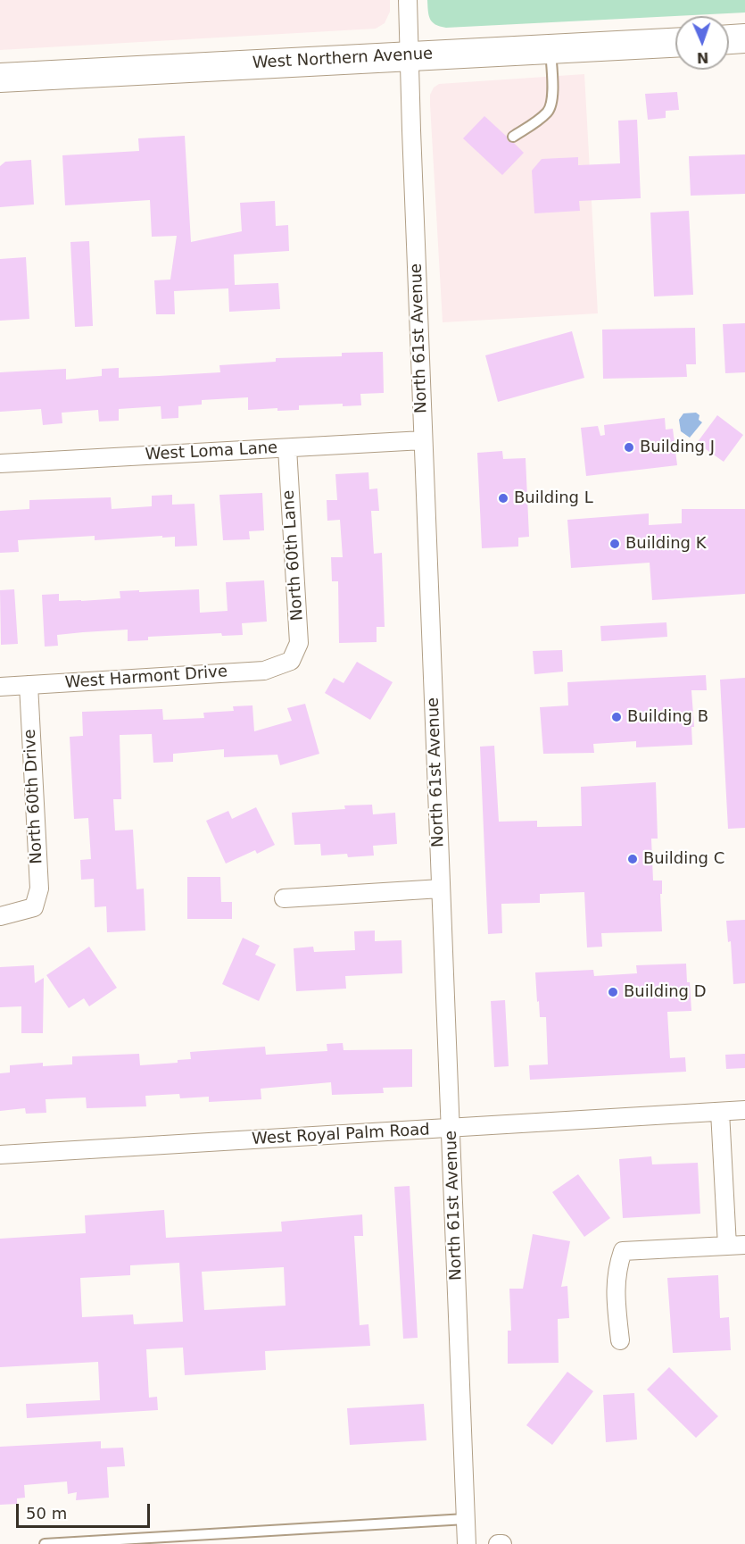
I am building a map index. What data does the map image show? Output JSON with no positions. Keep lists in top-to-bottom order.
{
  "streets": {
    "main road": ["West Northern Avenue"],
    "street": [
      "North 61st Avenue",
      "West Loma Lane",
      "North 60th Lane",
      "West Harmont Drive",
      "North 60th Drive",
      "West Royal Palm Road"
    ]
  },
  "crossings": [
    ["West Northern Avenue", "North 61st Avenue"],
    ["North 61st Avenue", "West Loma Lane"],
    ["North 61st Avenue", "West Royal Palm Road"],
    ["West Loma Lane", "North 60th Lane"],
    ["North 60th Lane", "West Harmont Drive"],
    ["West Harmont Drive", "North 60th Drive"]
  ],
  "places": [
    "Building J",
    "Building L",
    "Building K",
    "Building B",
    "Building C",
    "Building D"
  ],
  "scale_bar": "50 m",
  "north": "bottom"
}
